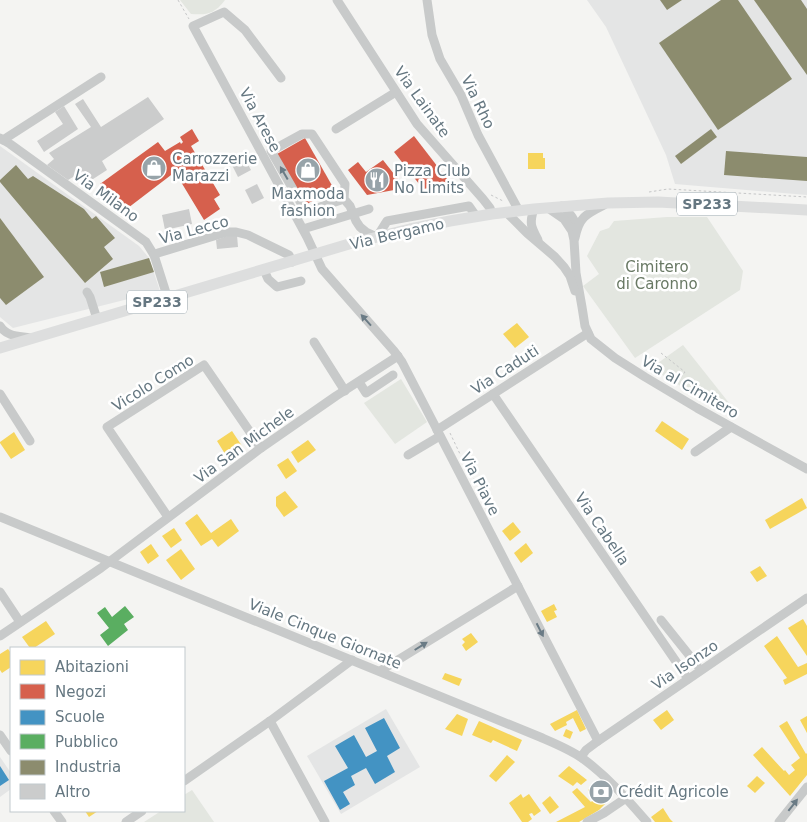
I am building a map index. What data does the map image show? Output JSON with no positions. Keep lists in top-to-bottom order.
{
  "streets": {
    "main road": ["SP233", "Via Bergamo"],
    "street": [
      "Via Lainate",
      "Via Rho",
      "Via Arese",
      "Via Milano",
      "Via Lecco",
      "Via Caduti",
      "Vicolo Como",
      "Via al Cimitero",
      "Via San Michele",
      "Via Piave",
      "Via Cabella",
      "Viale Cinque Giornate",
      "Via Isonzo"
    ]
  },
  "crossings": [
    ["Via Lainate", "Via Bergamo"],
    ["Via Rho", "Via Bergamo"],
    ["Via Arese", "Via Bergamo"],
    ["Via Arese", "Via Piave"],
    ["Via Milano", "Via Lecco"],
    ["Via Milano", "Via Bergamo"],
    ["Via Lecco", "Via Bergamo"],
    ["Via Bergamo", "Via Piave"],
    ["Via Caduti", "Via al Cimitero"],
    ["Via Caduti", "Via Piave"],
    ["Via Caduti", "Via Cabella"],
    ["Vicolo Como", "Via San Michele"],
    ["Via San Michele", "Via Piave"],
    ["Via San Michele", "Viale Cinque Giornate"],
    ["Via Piave", "Via Isonzo"],
    ["Via Cabella", "Via Isonzo"],
    ["Viale Cinque Giornate", "Via Isonzo"]
  ],
  "parks": ["Cimitero di Caronno"],
  "places": {
    "shop": ["Carrozzerie Marazzi", "Maxmoda fashion"],
    "restaurant": ["Pizza Club No Limits"],
    "bank": ["Crédit Agricole"]
  },
  "legend": [
    "Abitazioni",
    "Negozi",
    "Scuole",
    "Pubblico",
    "Industria",
    "Altro"
  ]
}
